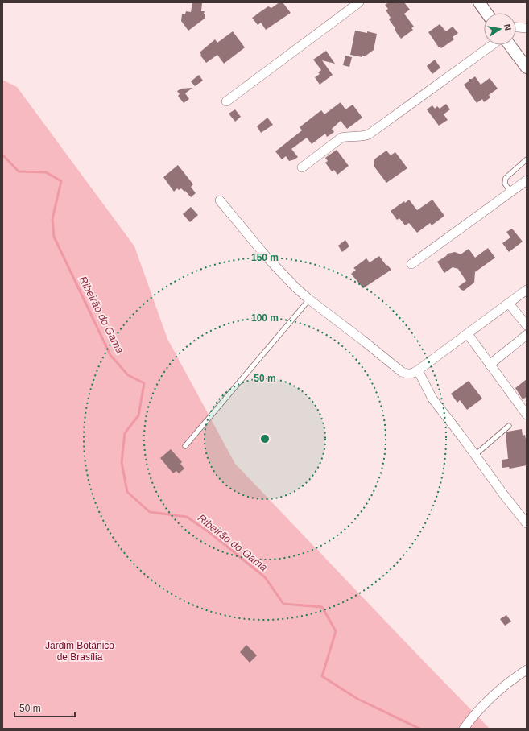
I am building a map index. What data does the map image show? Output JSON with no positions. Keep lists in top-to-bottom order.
{
  "water": ["Ribeirão do Gama"],
  "parks": ["Jardim Botânico de Brasília"],
  "scale_bar": "50 m",
  "north": "right",
  "rings": ["150 m", "100 m", "50 m"]
}
